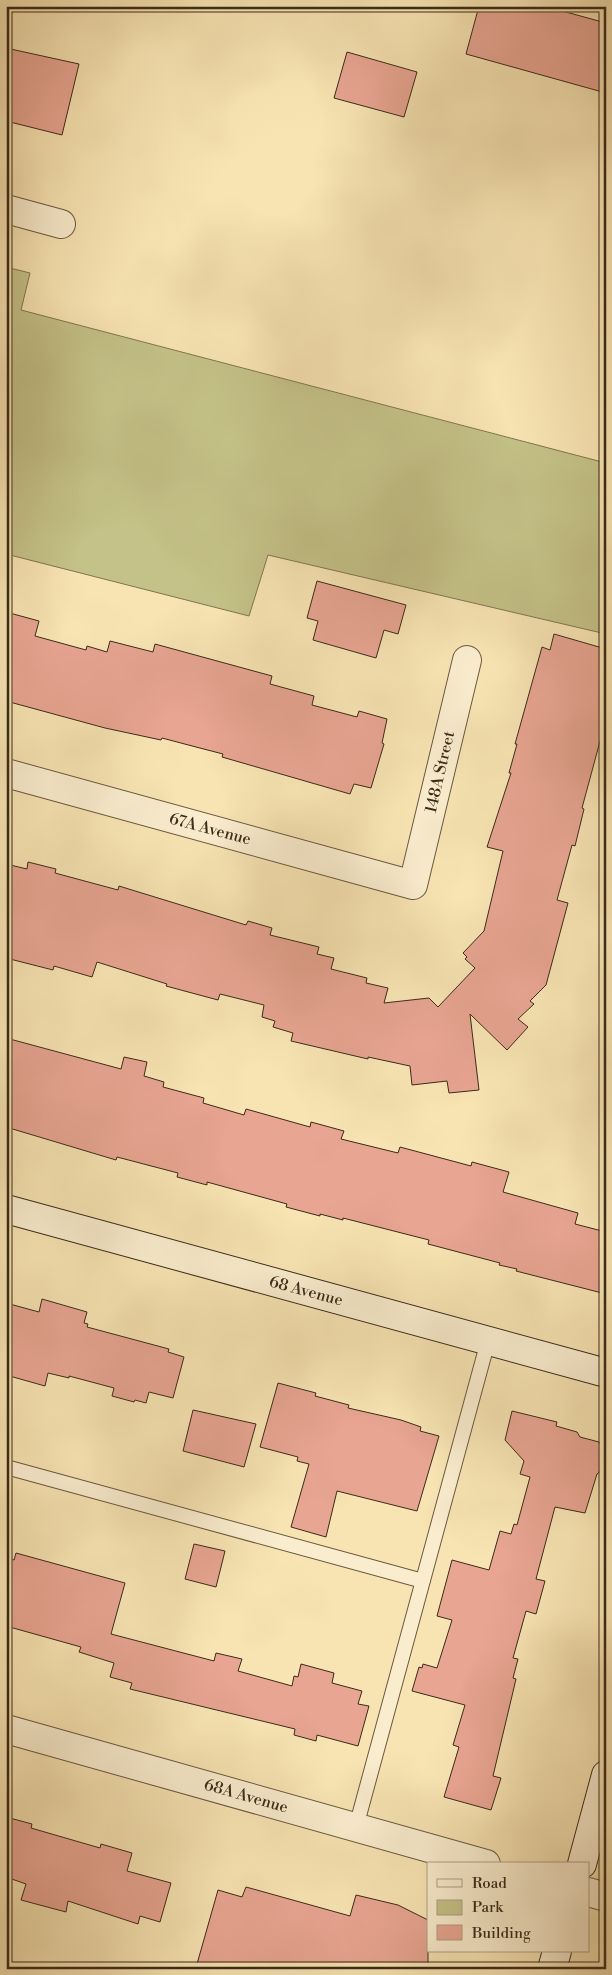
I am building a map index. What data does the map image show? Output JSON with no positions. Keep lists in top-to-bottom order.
{
  "streets": {
    "street": [
      "148A Street",
      "67A Avenue",
      "68 Avenue",
      "68A Avenue"
    ]
  },
  "crossings": [
    ["148A Street", "67A Avenue"]
  ],
  "legend": ["Road", "Park", "Building"]
}
